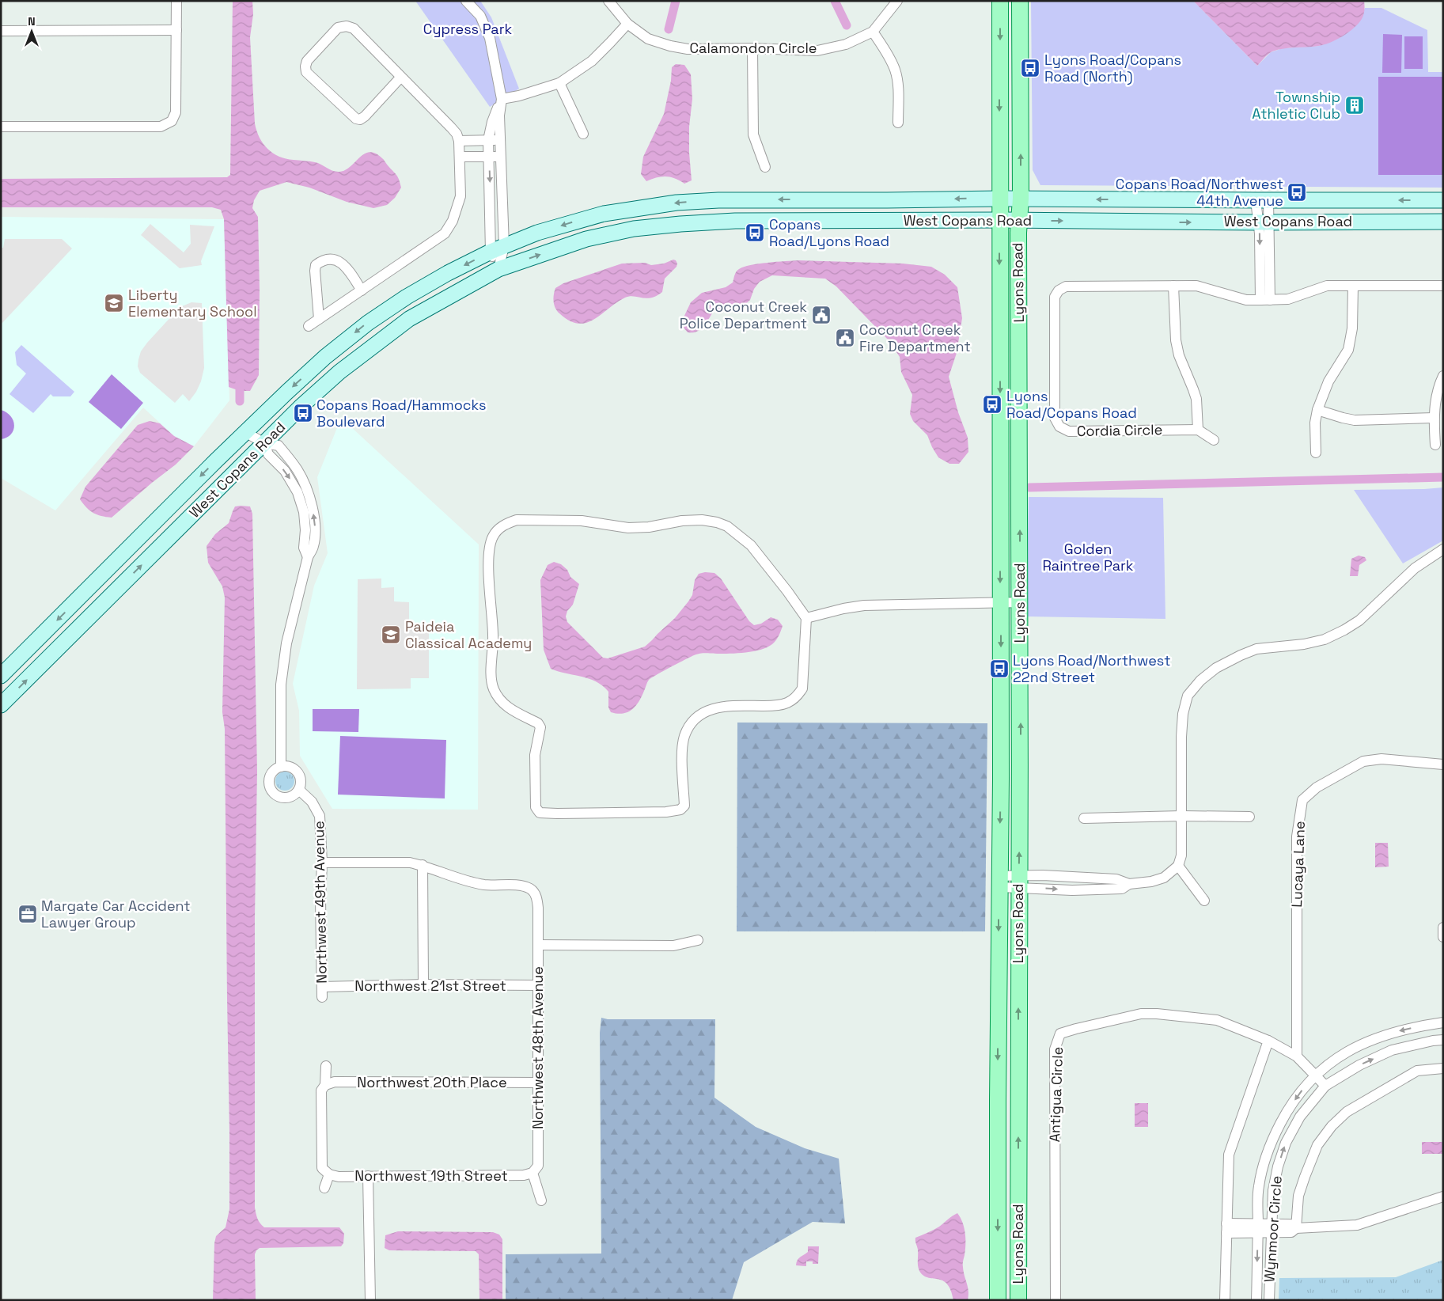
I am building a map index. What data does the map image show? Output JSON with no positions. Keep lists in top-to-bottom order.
{
  "streets": {
    "main road": ["West Copans Road", "Lyons Road"],
    "street": [
      "Calamondon Circle",
      "Cordia Circle",
      "Lucaya Lane",
      "Northwest 49th Avenue",
      "Northwest 21st Street",
      "Northwest 48th Avenue",
      "Northwest 20th Place",
      "Antigua Circle",
      "Northwest 19th Street",
      "Wynmoor Circle"
    ]
  },
  "crossings": [
    ["West Copans Road", "Lyons Road"],
    ["Lucaya Lane", "Antigua Circle"],
    ["Northwest 49th Avenue", "Northwest 21st Street"],
    ["Northwest 21st Street", "Northwest 48th Avenue"],
    ["Northwest 48th Avenue", "Northwest 20th Place"],
    ["Northwest 48th Avenue", "Northwest 19th Street"],
    ["Antigua Circle", "Wynmoor Circle"]
  ],
  "parks": ["Cypress Park", "Golden Raintree Park"],
  "places": {
    "bus stop": [
      "Lyons Road/Copans Road (North)",
      "Copans Road/Northwest 44th Avenue",
      "Copans Road/Lyons Road",
      "Lyons Road/Copans Road",
      "Copans Road/Hammocks Boulevard",
      "Lyons Road/Northwest 22nd Street"
    ],
    "building": ["Township Athletic Club"],
    "school or university": ["Liberty Elementary School", "Paideia Classical Academy"],
    "public building": ["Coconut Creek Police Department", "Coconut Creek Fire Department"],
    "office": ["Margate Car Accident Lawyer Group"]
  },
  "north": "top"
}
